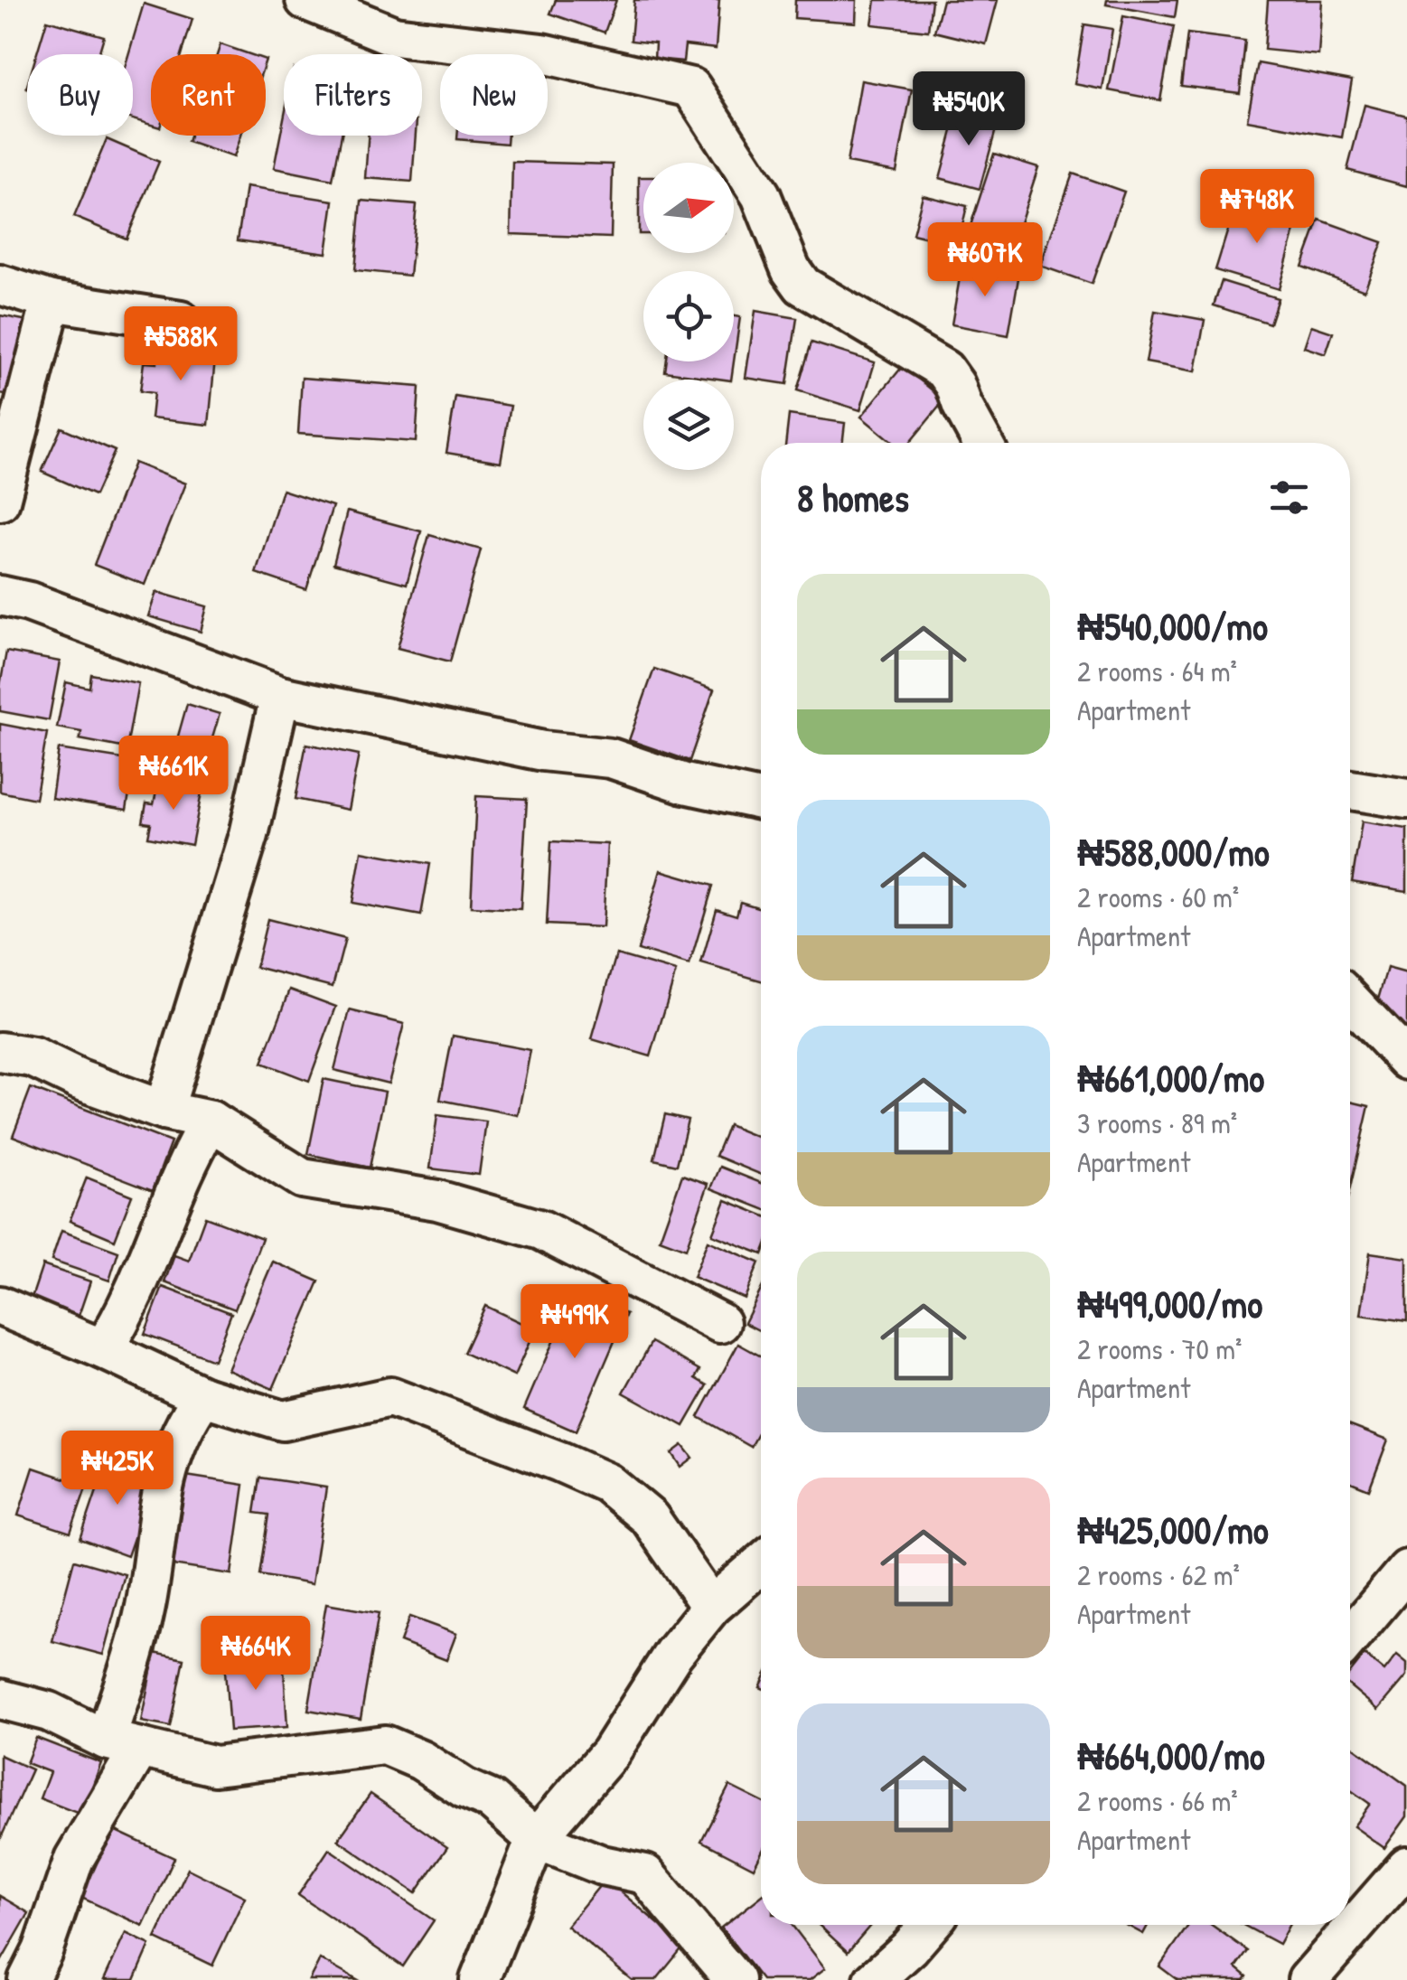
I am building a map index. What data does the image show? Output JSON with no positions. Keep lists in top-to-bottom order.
{
  "north": "right",
  "page": {
    "chip": [
      "Buy",
      "Rent",
      "Filters",
      "New"
    ],
    "price": [
      "₦540K",
      "₦748K",
      "₦607K",
      "₦588K",
      "₦661K",
      "₦499K",
      "₦425K",
      "₦664K"
    ],
    "heading": "8 homes",
    "list": [
      {
        "name": "₦540,000/mo",
        "note": "2 rooms · 64 m² · Apartment"
      },
      {
        "name": "₦588,000/mo",
        "note": "2 rooms · 60 m² · Apartment"
      },
      {
        "name": "₦661,000/mo",
        "note": "3 rooms · 89 m² · Apartment"
      },
      {
        "name": "₦499,000/mo",
        "note": "2 rooms · 70 m² · Apartment"
      },
      {
        "name": "₦425,000/mo",
        "note": "2 rooms · 62 m² · Apartment"
      },
      {
        "name": "₦664,000/mo",
        "note": "2 rooms · 66 m² · Apartment"
      }
    ]
  }
}
